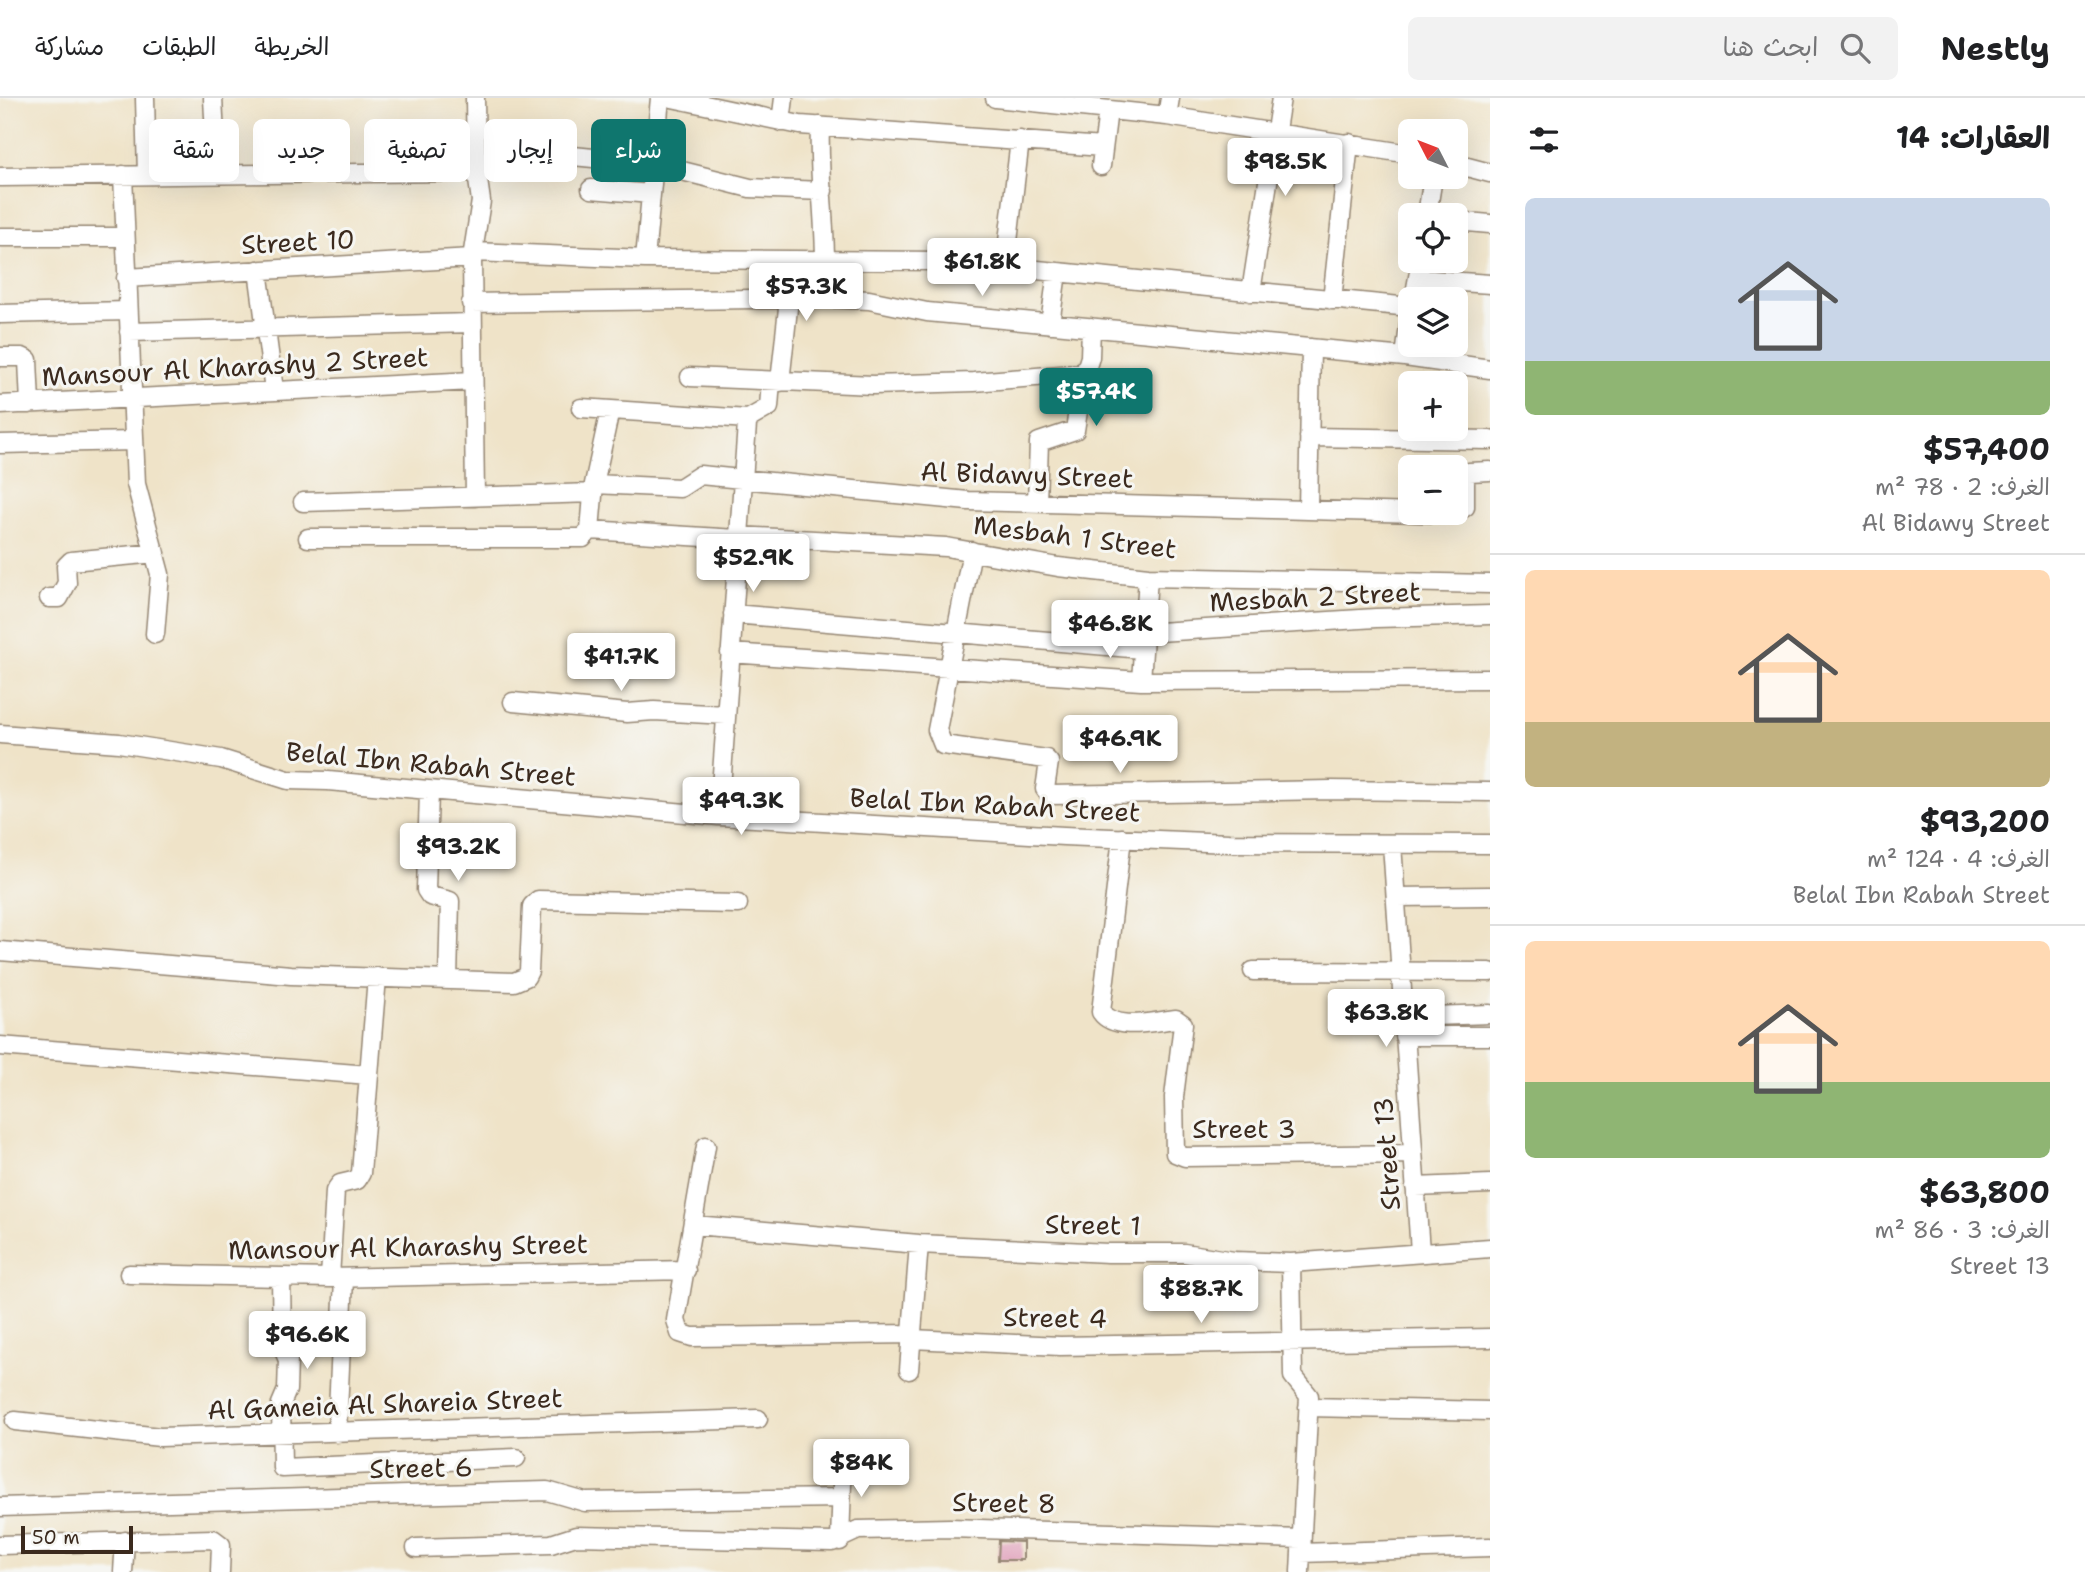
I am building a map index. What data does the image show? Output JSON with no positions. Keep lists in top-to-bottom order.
{
  "streets": {
    "street": [
      "Street 10",
      "Mansour Al Kharashy 2 Street",
      "Al Bidawy Street",
      "Mesbah 1 Street",
      "Mesbah 2 Street",
      "Belal Ibn Rabah Street",
      "Street 3",
      "Street 13",
      "Street 1",
      "Mansour Al Kharashy Street",
      "Street 4",
      "Al Gameia Al Shareia Street",
      "Street 6",
      "Street 8"
    ]
  },
  "crossings": [
    ["Belal Ibn Rabah Street", "Street 3"],
    ["Belal Ibn Rabah Street", "Street 13"],
    ["Street 3", "Street 13"],
    ["Street 13", "Street 1"],
    ["Mansour Al Kharashy Street", "Street 4"]
  ],
  "scale_bar": "50 m",
  "north": "top left",
  "page": {
    "header": "Nestly",
    "search": "ابحث هنا",
    "nav": ["الخريطة", "الطبقات", "مشاركة"],
    "heading": "العقارات: 14",
    "map_buttons": ["+", "−"],
    "chip": [
      "شراء",
      "إيجار",
      "تصفية",
      "جديد",
      "شقة"
    ],
    "price": [
      "$98.5K",
      "$61.8K",
      "$57.3K",
      "$57.4K",
      "$52.9K",
      "$46.8K",
      "$41.7K",
      "$46.9K",
      "$49.3K",
      "$93.2K",
      "$63.8K",
      "$88.7K",
      "$96.6K",
      "$84K"
    ],
    "list": [
      {
        "name": "$57,400",
        "note": "الغرف: 2 · 78 m² · Al Bidawy Street"
      },
      {
        "name": "$93,200",
        "note": "الغرف: 4 · 124 m² · Belal Ibn Rabah Street"
      },
      {
        "name": "$63,800",
        "note": "الغرف: 3 · 86 m² · Street 13"
      }
    ],
    "scale": "50 m"
  }
}
